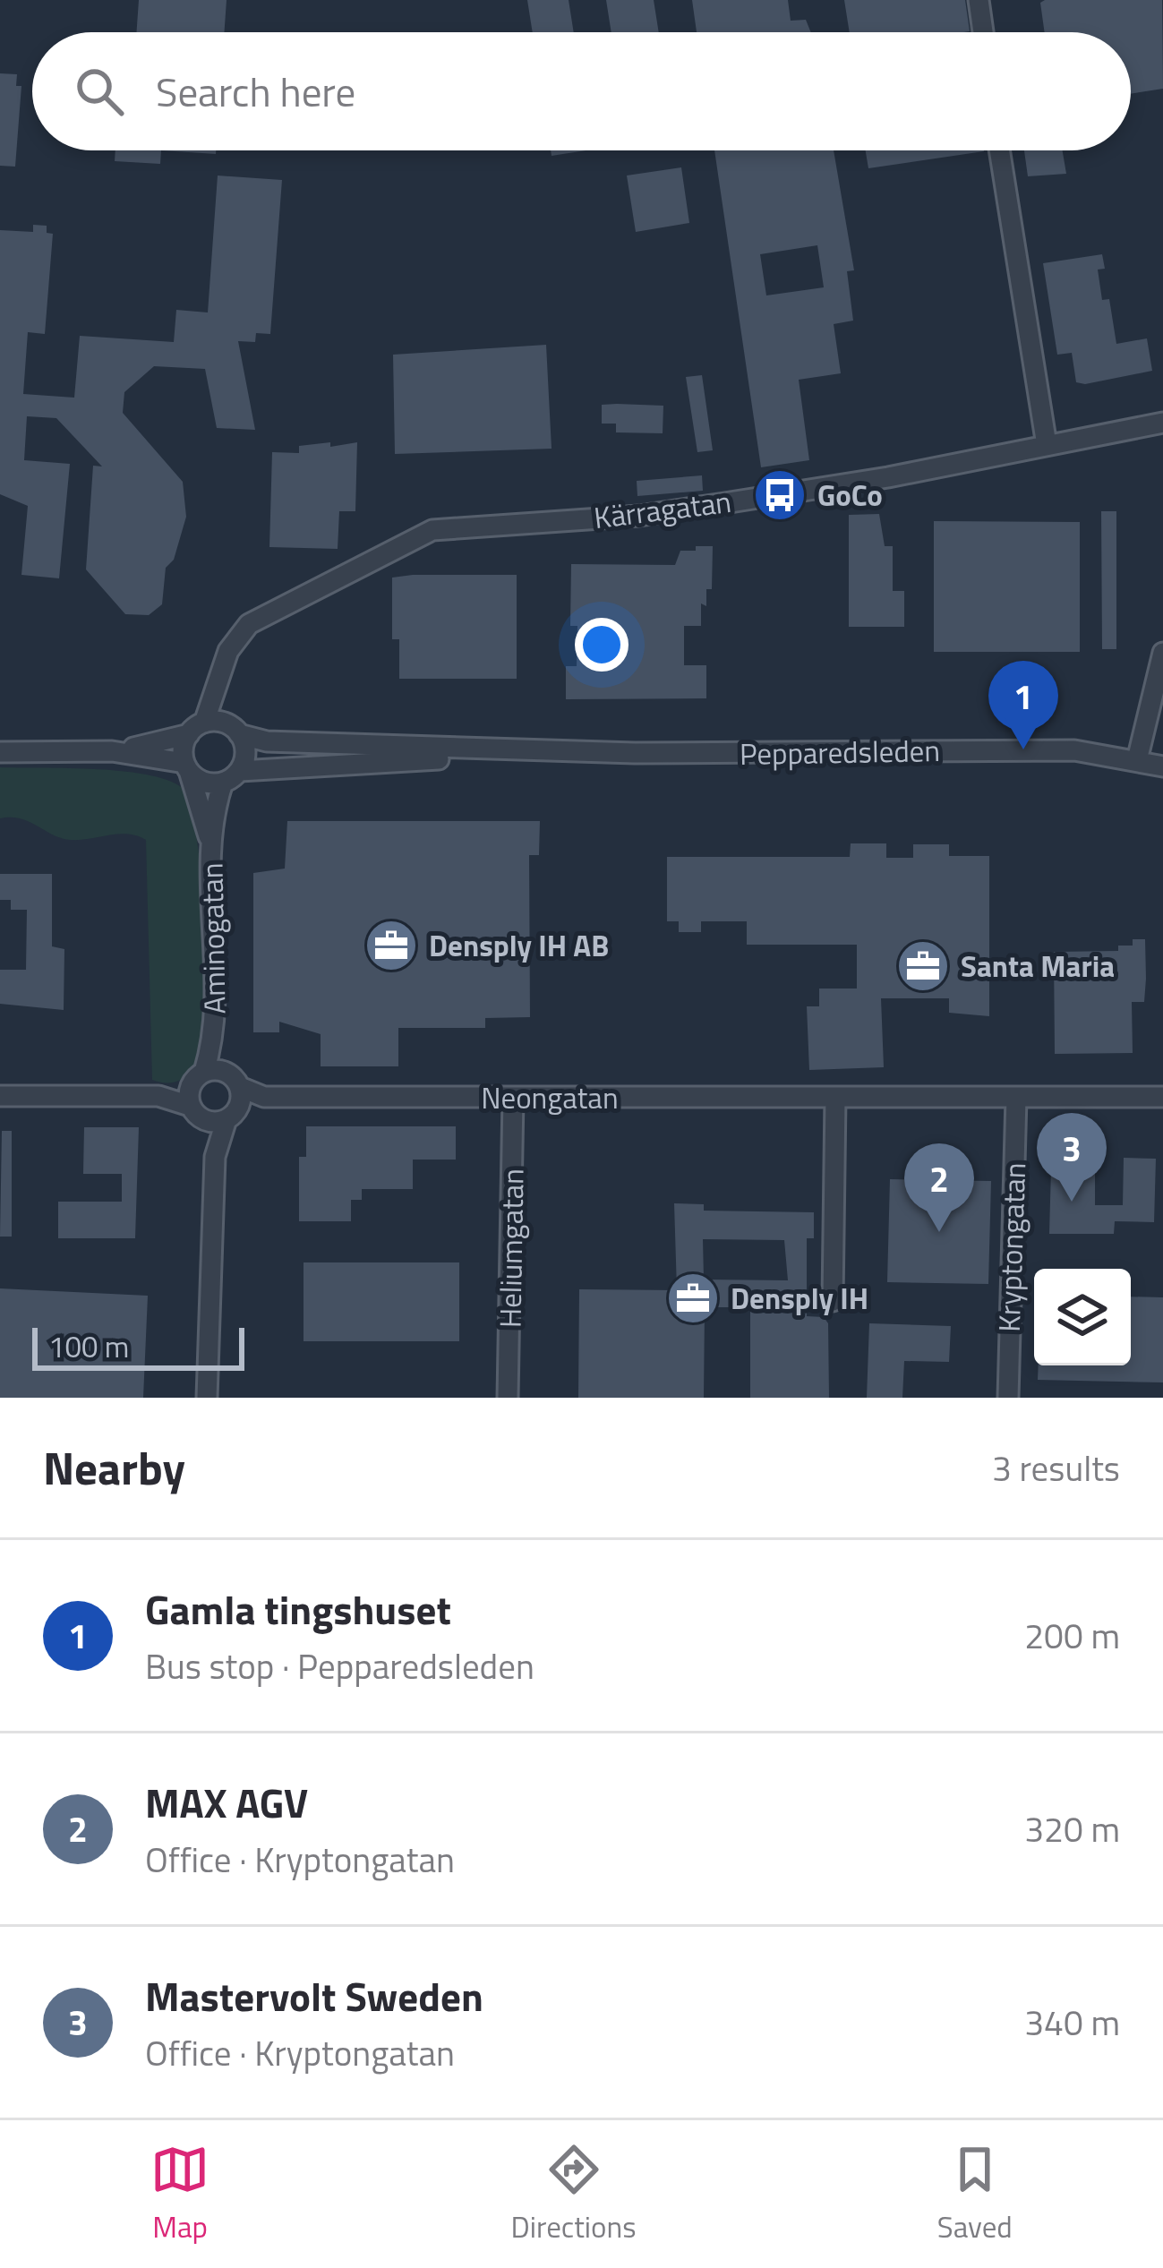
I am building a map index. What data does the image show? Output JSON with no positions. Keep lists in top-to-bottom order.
{
  "streets": {
    "street": [
      "Kärragatan",
      "Pepparedsleden",
      "Aminogatan",
      "Neongatan",
      "Kryptongatan",
      "Heliumgatan"
    ]
  },
  "crossings": [
    ["Kärragatan", "Pepparedsleden"],
    ["Kärragatan", "Aminogatan"],
    ["Pepparedsleden", "Aminogatan"],
    ["Aminogatan", "Neongatan"],
    ["Neongatan", "Kryptongatan"],
    ["Neongatan", "Heliumgatan"]
  ],
  "places": {
    "bus stop": ["GoCo"],
    "office": ["Densply IH AB", "Santa Maria", "Densply IH"]
  },
  "scale_bar": "100 m",
  "page": {
    "search": "Search here",
    "pins": ["1", "3", "2"],
    "scale": "100 m",
    "heading": ["Nearby", "3 results"],
    "list": [
      {
        "mark": "1",
        "name": "Gamla tingshuset",
        "note": "Bus stop · Pepparedsleden",
        "value": "200 m"
      },
      {
        "mark": "2",
        "name": "MAX AGV",
        "note": "Office · Kryptongatan",
        "value": "320 m"
      },
      {
        "mark": "3",
        "name": "Mastervolt Sweden",
        "note": "Office · Kryptongatan",
        "value": "340 m"
      }
    ],
    "nav": ["Map", "Directions", "Saved"]
  }
}
